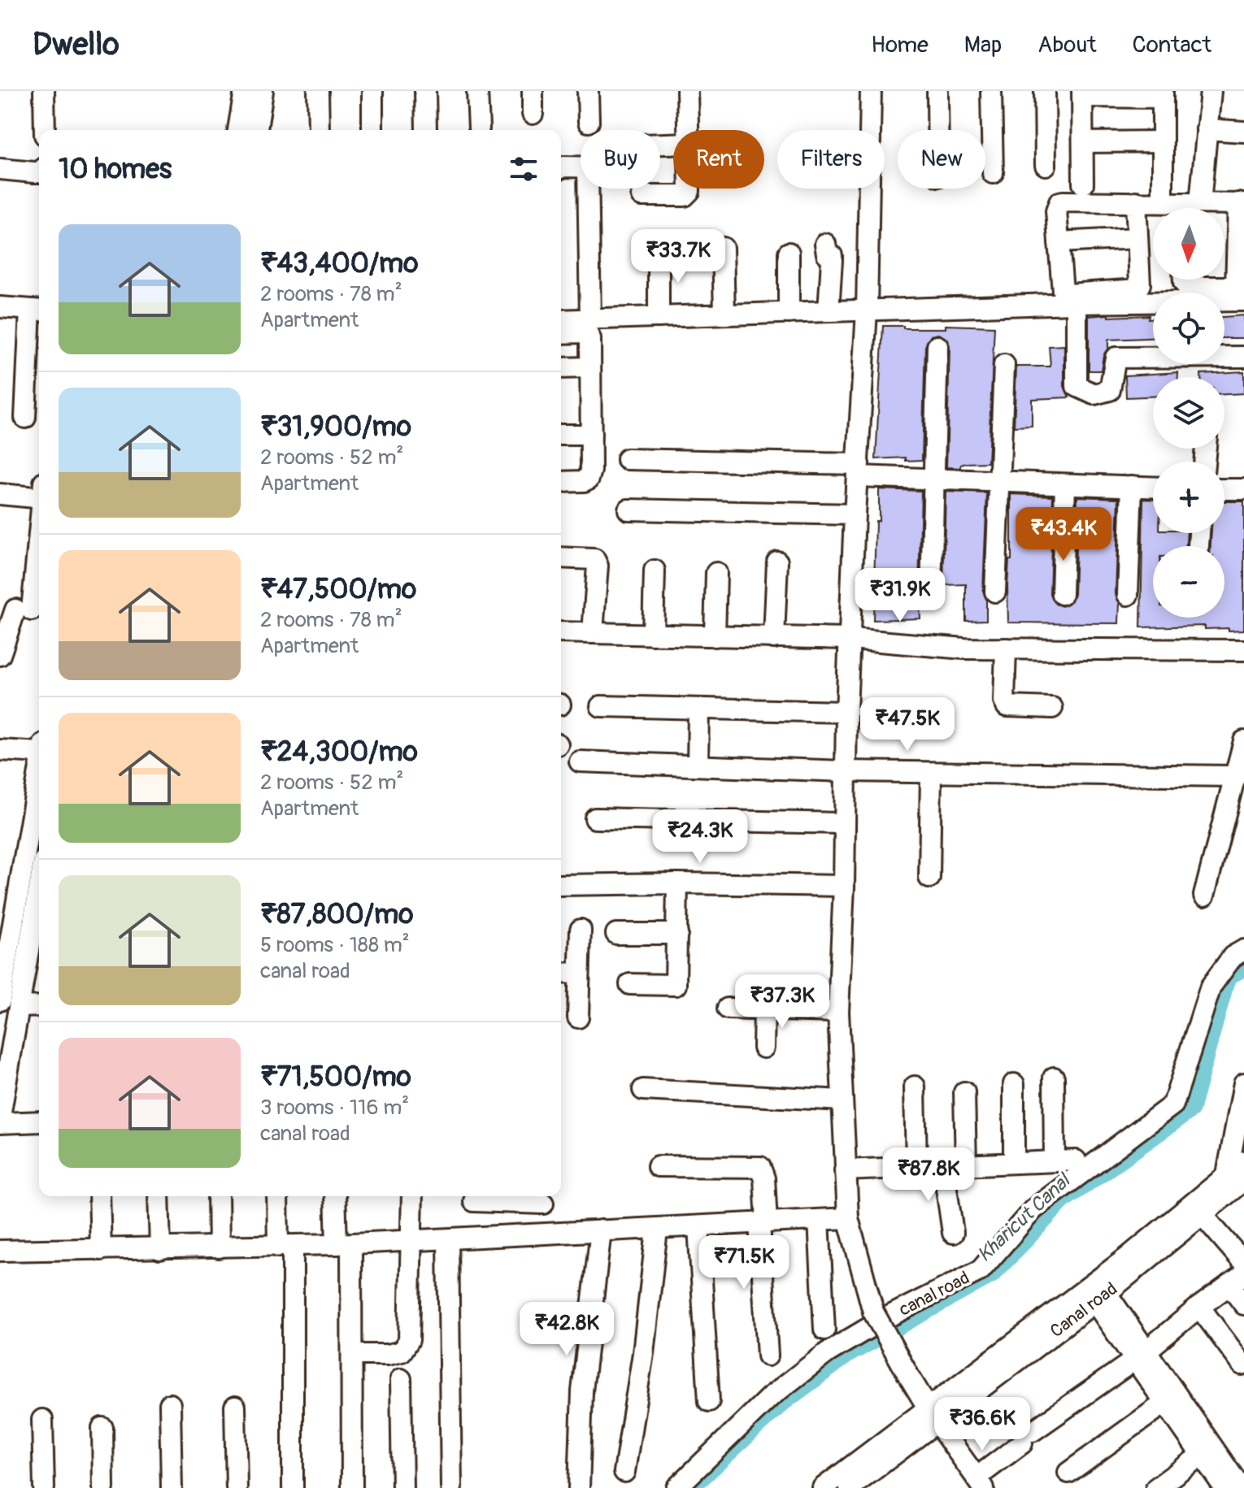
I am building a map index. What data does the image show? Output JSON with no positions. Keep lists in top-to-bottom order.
{
  "streets": {
    "street": ["canal road", "Canal road"]
  },
  "water": ["Kharicut Canal"],
  "north": "bottom",
  "page": {
    "header": "Dwello",
    "nav": [
      "Home",
      "Map",
      "About",
      "Contact"
    ],
    "chip": [
      "Buy",
      "Rent",
      "Filters",
      "New"
    ],
    "heading": "10 homes",
    "map_buttons": ["+", "−"],
    "list": [
      {
        "name": "₹43,400/mo",
        "note": "2 rooms · 78 m² · Apartment"
      },
      {
        "name": "₹31,900/mo",
        "note": "2 rooms · 52 m² · Apartment"
      },
      {
        "name": "₹47,500/mo",
        "note": "2 rooms · 78 m² · Apartment"
      },
      {
        "name": "₹24,300/mo",
        "note": "2 rooms · 52 m² · Apartment"
      },
      {
        "name": "₹87,800/mo",
        "note": "5 rooms · 188 m² · canal road"
      },
      {
        "name": "₹71,500/mo",
        "note": "3 rooms · 116 m² · canal road"
      }
    ],
    "price": [
      "₹33.7K",
      "₹43.4K",
      "₹31.9K",
      "₹47.5K",
      "₹24.3K",
      "₹37.3K",
      "₹87.8K",
      "₹71.5K",
      "₹42.8K",
      "₹36.6K"
    ]
  }
}
